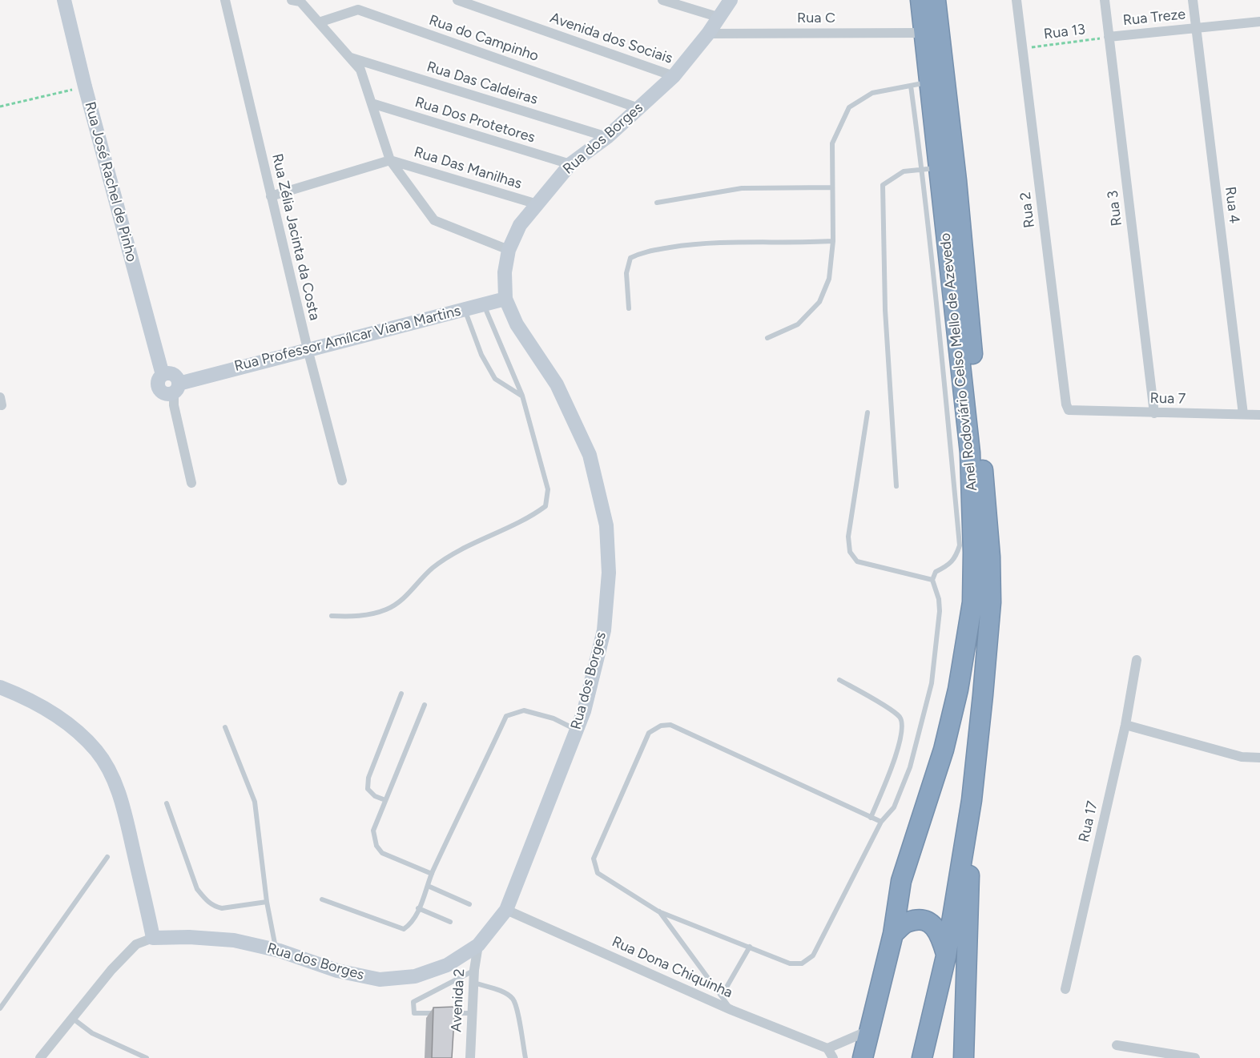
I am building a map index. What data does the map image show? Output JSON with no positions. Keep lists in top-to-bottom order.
{
  "streets": {
    "highway": ["Anel Rodoviário Celso Mello de Azevedo"],
    "street": [
      "Rua Treze",
      "Rua C",
      "Rua do Campinho",
      "Avenida dos Sociais",
      "Rua Das Caldeiras",
      "Rua Dos Protetores",
      "Rua dos Borges",
      "Rua Das Manilhas",
      "Rua José Rachel de Pinho",
      "Rua 4",
      "Rua 3",
      "Rua 2",
      "Rua Zélia Jacinta da Costa",
      "Rua Professor Amílcar Viana Martins",
      "Rua 7",
      "Rua 17",
      "Rua Dona Chiquinha",
      "Avenida 2"
    ],
    "path": ["Rua 13"]
  },
  "crossings": [
    ["Rua Treze", "Rua 13"],
    ["Rua Treze", "Rua 4"],
    ["Rua Treze", "Rua 3"],
    ["Rua C", "Rua dos Borges"],
    ["Rua C", "Anel Rodoviário Celso Mello de Azevedo"],
    ["Rua 13", "Rua 3"],
    ["Rua 13", "Rua 2"],
    ["Rua do Campinho", "Rua dos Borges"],
    ["Avenida dos Sociais", "Rua dos Borges"],
    ["Rua Das Caldeiras", "Rua dos Borges"],
    ["Rua Dos Protetores", "Rua dos Borges"],
    ["Rua dos Borges", "Rua Das Manilhas"],
    ["Rua dos Borges", "Rua Professor Amílcar Viana Martins"],
    ["Rua dos Borges", "Rua Dona Chiquinha"],
    ["Rua dos Borges", "Avenida 2"],
    ["Rua José Rachel de Pinho", "Rua Professor Amílcar Viana Martins"],
    ["Rua 4", "Rua 7"],
    ["Rua 3", "Rua 7"],
    ["Rua 2", "Rua 7"],
    ["Rua Zélia Jacinta da Costa", "Rua Professor Amílcar Viana Martins"]
  ]
}
